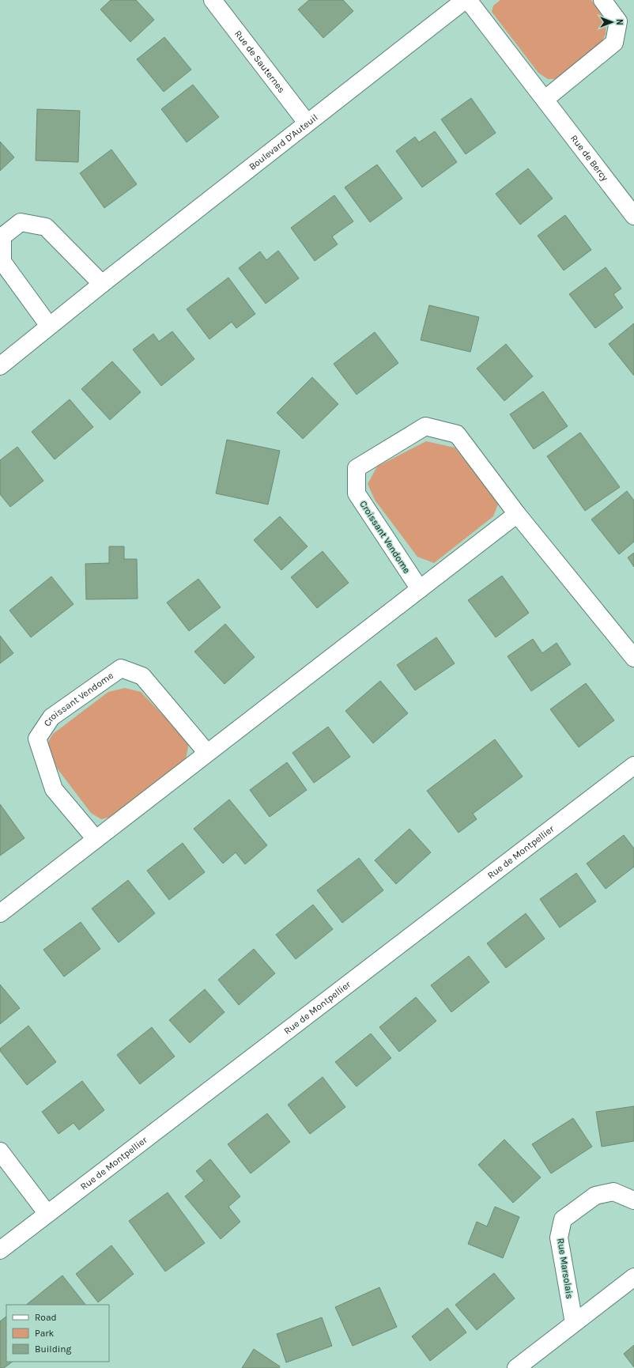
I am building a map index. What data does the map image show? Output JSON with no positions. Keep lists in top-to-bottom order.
{
  "streets": {
    "street": [
      "Rue de Sauternes",
      "Boulevard D'Auteuil",
      "Rue de Bercy",
      "Croissant Vendome",
      "Rue de Montpellier",
      "Rue Marsolais"
    ]
  },
  "crossings": [
    ["Rue de Sauternes", "Boulevard D'Auteuil"]
  ],
  "legend": ["Road", "Park", "Building"],
  "north": "right"
}
